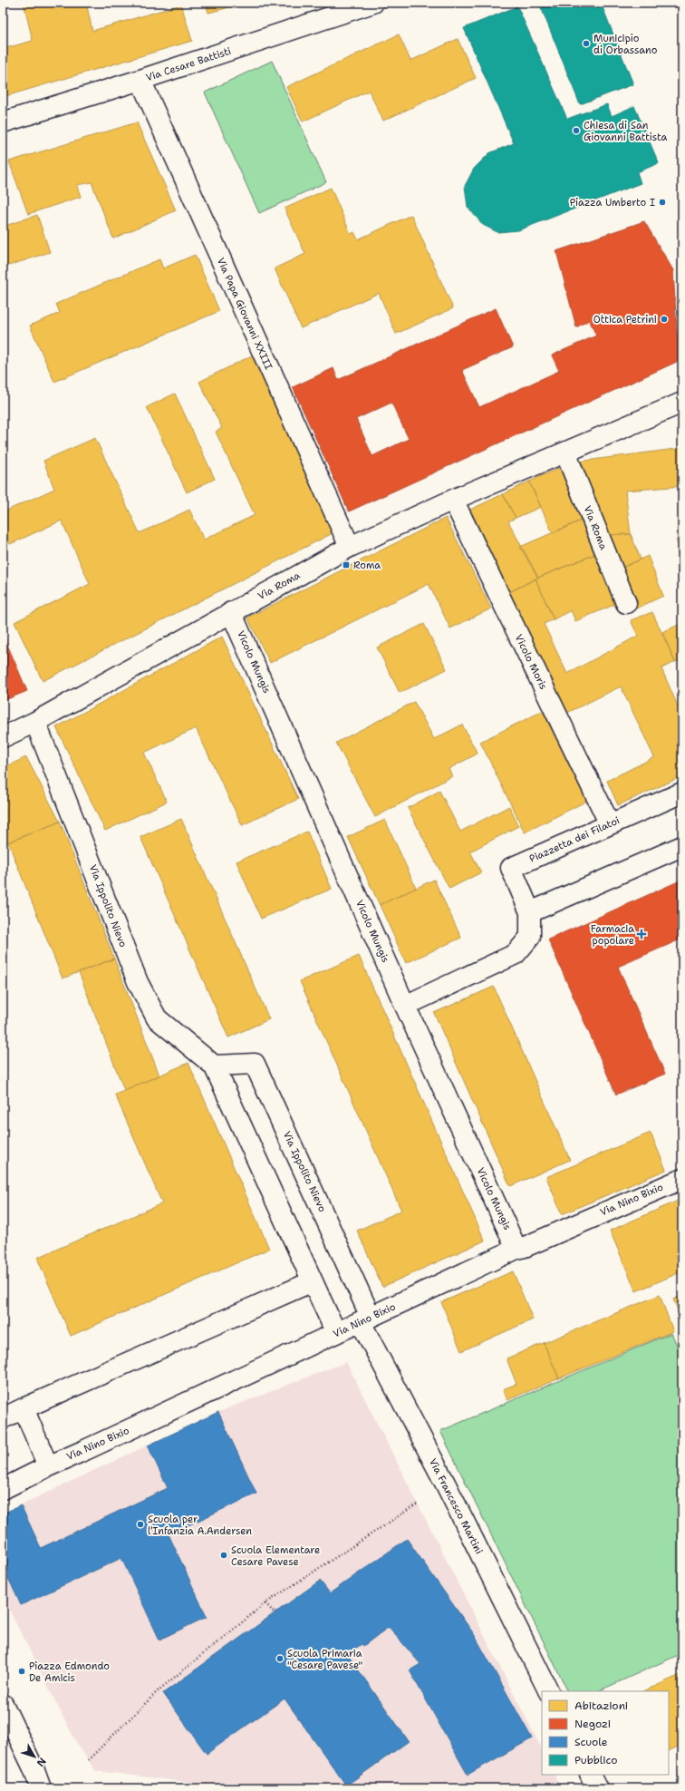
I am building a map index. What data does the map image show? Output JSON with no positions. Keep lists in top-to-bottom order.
{
  "streets": {
    "street": [
      "Via Cesare Battisti",
      "Via Papa Giovanni XXIII",
      "Via Roma",
      "Vicolo Mungis",
      "Vicolo Moris",
      "Piazzetta dei Filatoi",
      "Via Ippolito Nievo",
      "Via Nino Bixio",
      "Via Francesco Martini"
    ]
  },
  "crossings": [
    ["Via Cesare Battisti", "Via Papa Giovanni XXIII"],
    ["Via Papa Giovanni XXIII", "Via Roma"],
    ["Via Roma", "Vicolo Mungis"],
    ["Via Roma", "Vicolo Moris"],
    ["Via Roma", "Via Ippolito Nievo"],
    ["Vicolo Mungis", "Piazzetta dei Filatoi"],
    ["Vicolo Mungis", "Via Nino Bixio"],
    ["Vicolo Moris", "Piazzetta dei Filatoi"],
    ["Via Ippolito Nievo", "Via Nino Bixio"],
    ["Via Ippolito Nievo", "Via Francesco Martini"],
    ["Via Nino Bixio", "Via Francesco Martini"]
  ],
  "places": {
    "other": [
      "Municipio di Orbassano",
      "Chiesa di San Giovanni Battista",
      "Piazza Umberto I",
      "Ottica Petrini",
      "Scuola per l'Infanzia A.Andersen",
      "Scuola Elementare Cesare Pavese",
      "Scuola Primaria \"Cesare Pavese\"",
      "Piazza Edmondo De Amicis"
    ],
    "transit": ["Roma"],
    "health": ["Farmacia popolare"]
  },
  "legend": [
    "Abitazioni",
    "Negozi",
    "Scuole",
    "Pubblico"
  ],
  "north": "bottom right"
}
